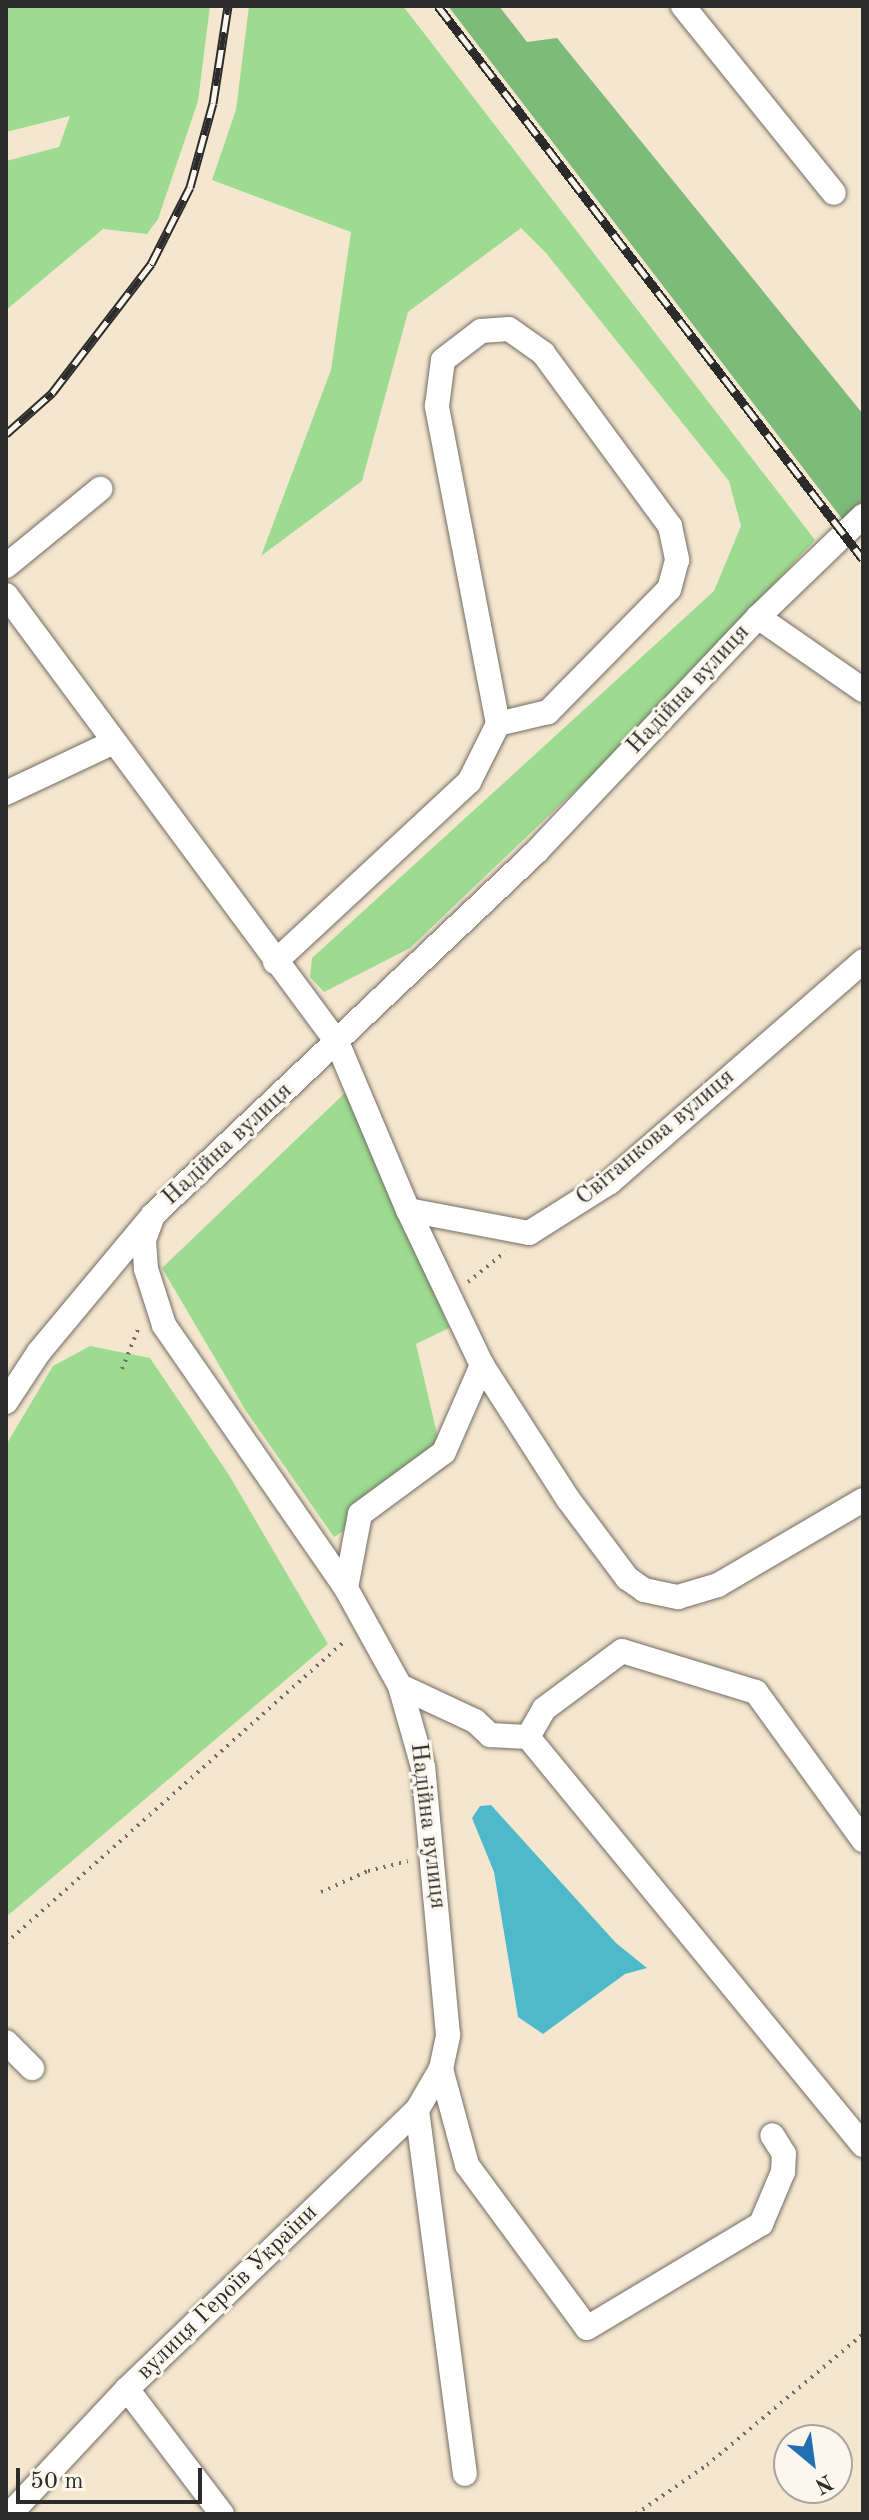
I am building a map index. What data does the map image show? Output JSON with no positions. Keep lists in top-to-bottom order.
{
  "streets": {
    "street": ["Надійна вулиця", "Світанкова вулиця", "вулиця Героїв України"]
  },
  "crossings": [
    ["Надійна вулиця", "вулиця Героїв України"]
  ],
  "scale_bar": "50 m",
  "north": "bottom right"
}
